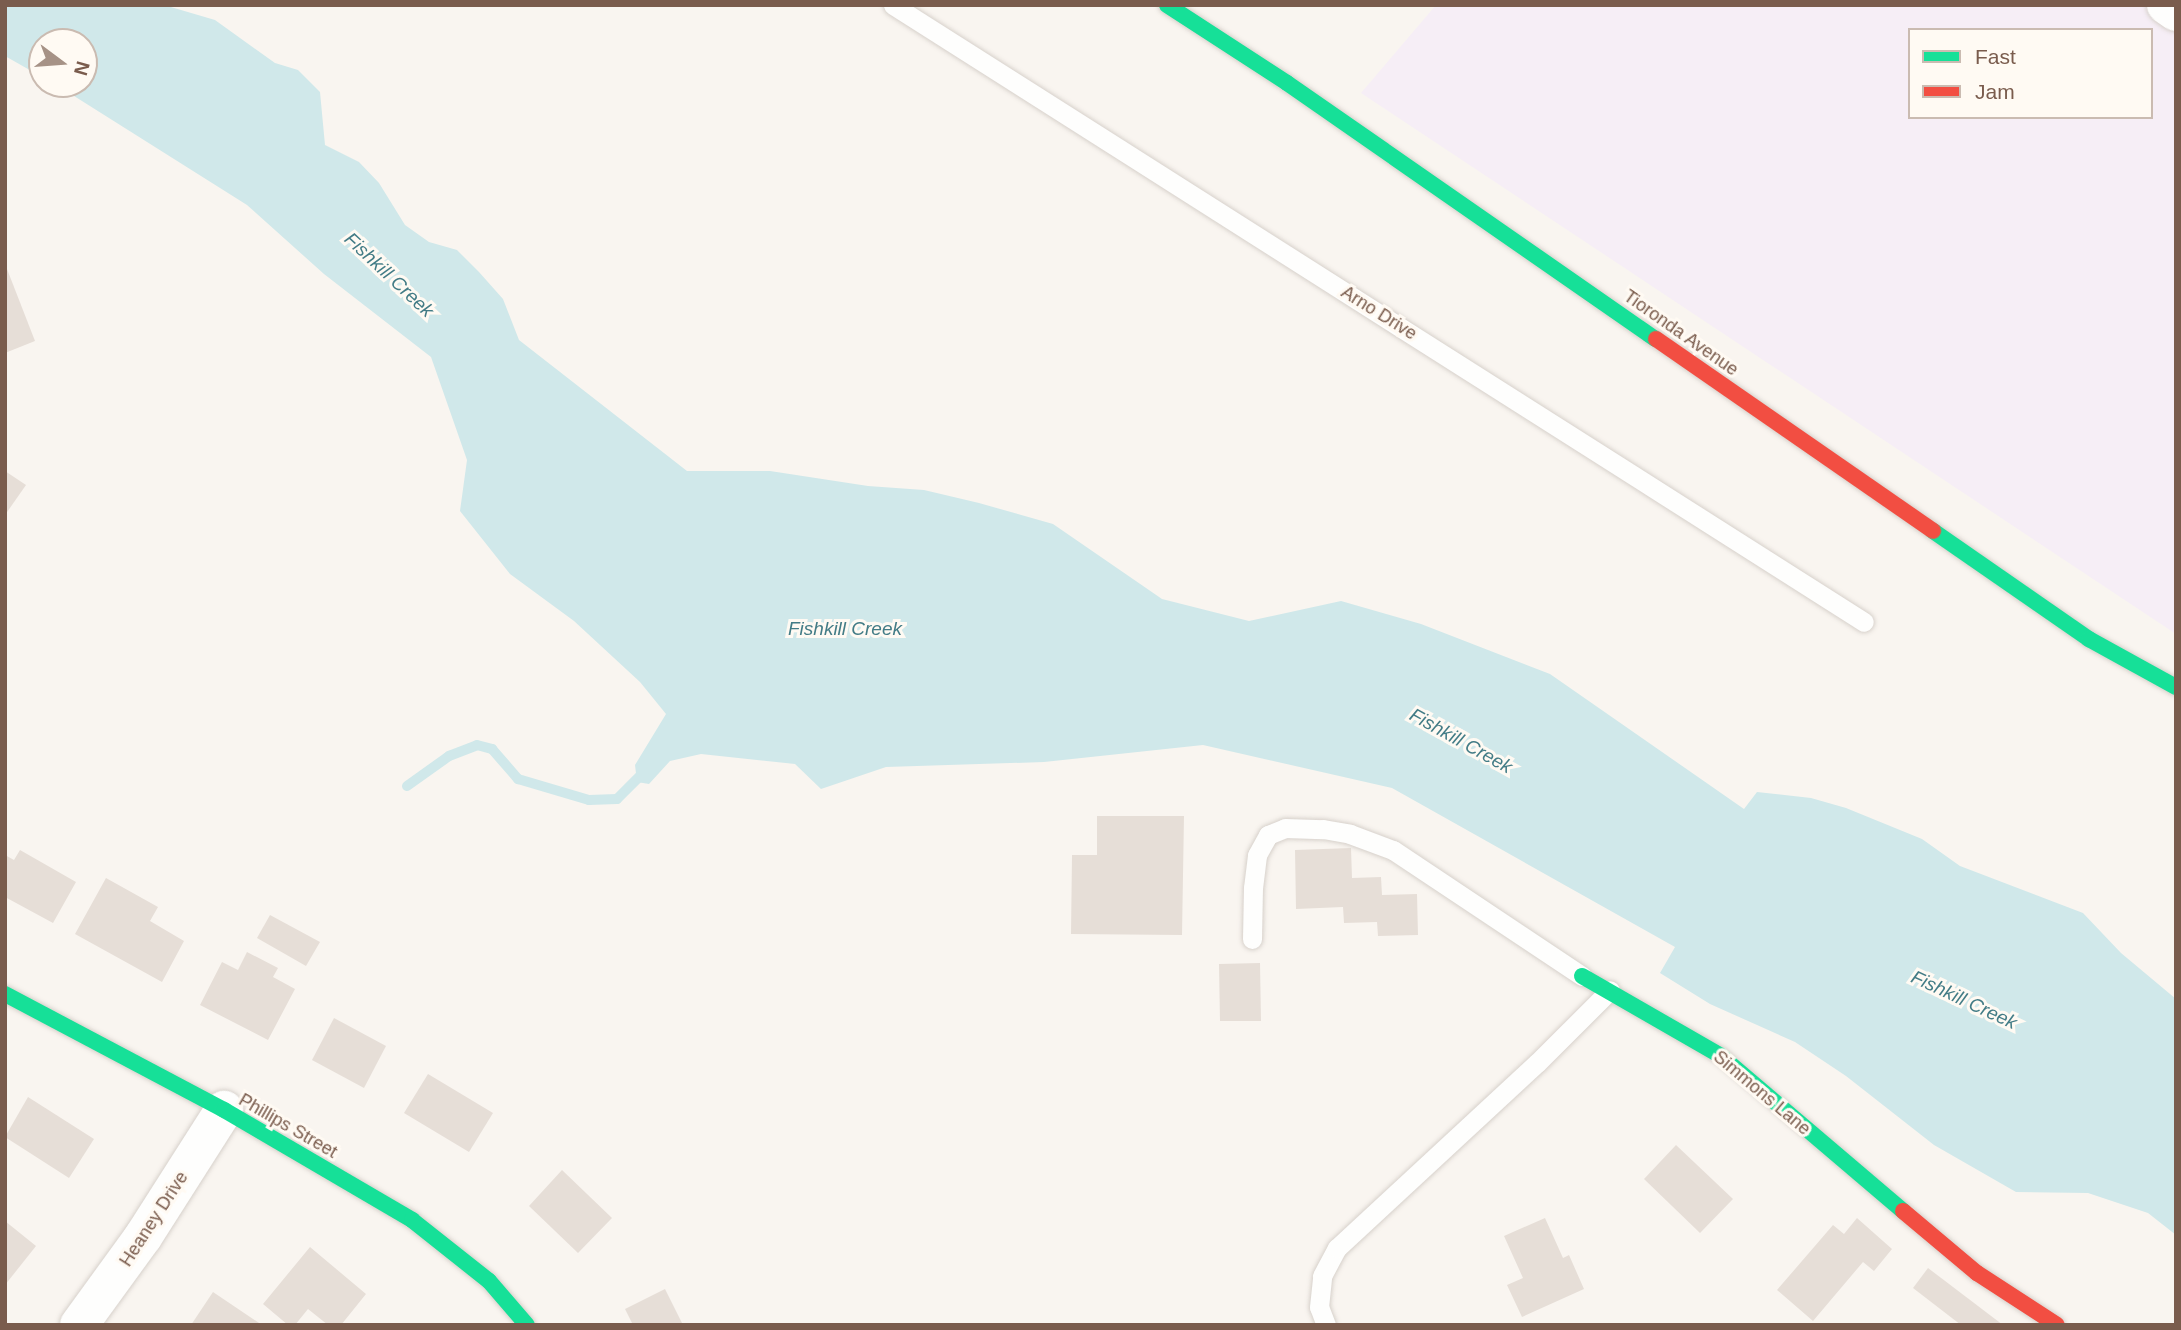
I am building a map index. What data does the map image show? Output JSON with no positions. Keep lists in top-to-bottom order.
{
  "streets": {
    "street": [
      "Tioronda Avenue",
      "Simmons Lane",
      "Phillips Street",
      "Heaney Drive"
    ],
    "lane": ["Arno Drive"]
  },
  "crossings": [
    ["Phillips Street", "Heaney Drive"]
  ],
  "water": ["Fishkill Creek"],
  "legend": ["Fast", "Jam"],
  "north": "right"
}
